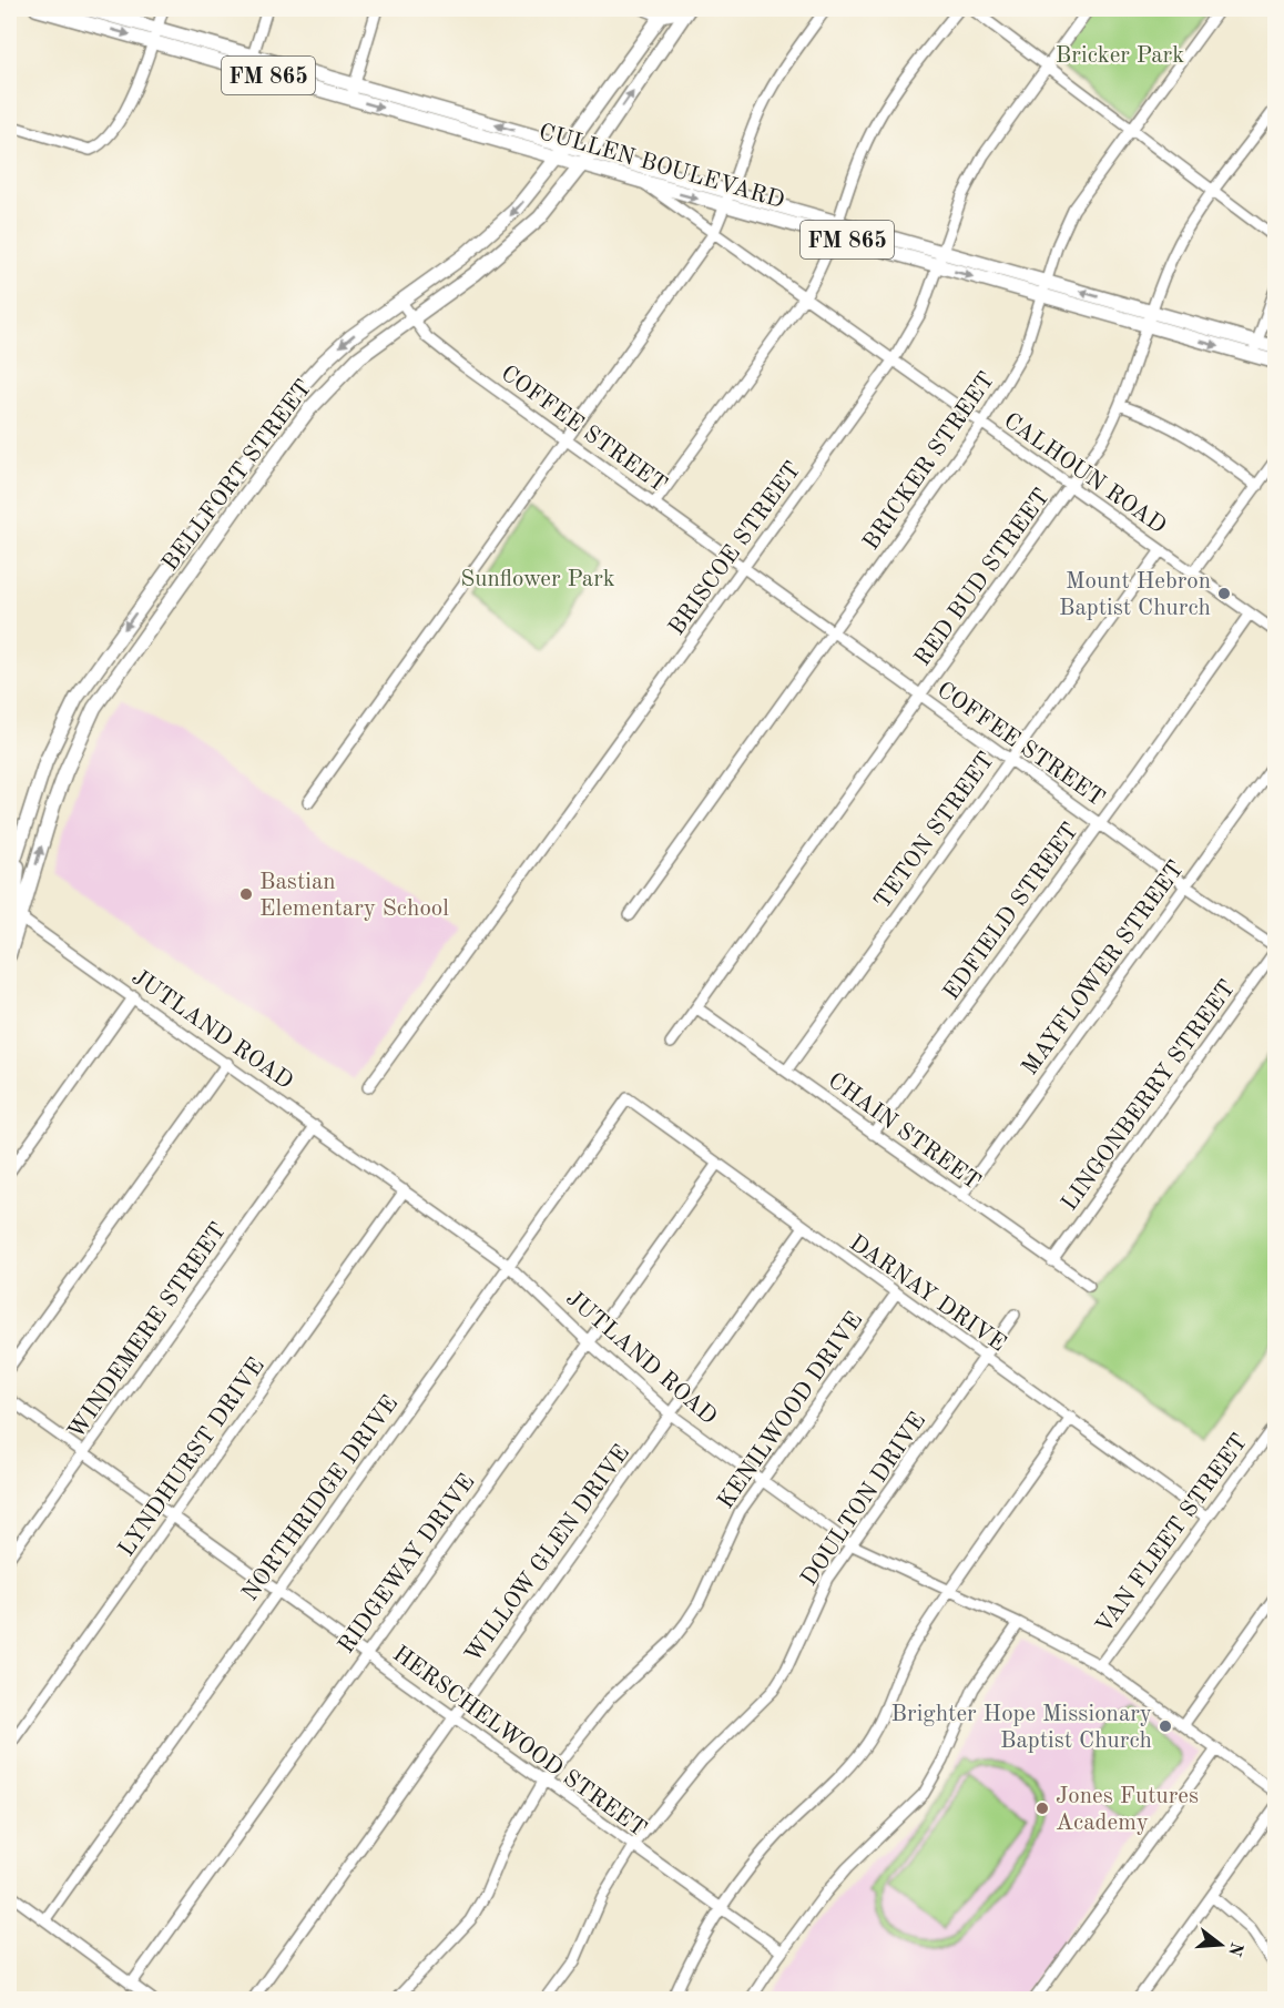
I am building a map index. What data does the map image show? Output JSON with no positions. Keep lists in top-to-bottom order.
{
  "streets": {
    "main road": ["FM 865", "CULLEN BOULEVARD", "BELLFORT STREET"],
    "street": [
      "COFFEE STREET",
      "BRICKER STREET",
      "CALHOUN ROAD",
      "BRISCOE STREET",
      "RED BUD STREET",
      "TETON STREET",
      "EDFIELD STREET",
      "MAYFLOWER STREET",
      "JUTLAND ROAD",
      "LINGONBERRY STREET",
      "CHAIN STREET",
      "DARNAY DRIVE",
      "WINDEMERE STREET",
      "KENILWOOD DRIVE",
      "LYNDHURST DRIVE",
      "NORTHRIDGE DRIVE",
      "DOULTON DRIVE",
      "VAN FLEET STREET",
      "WILLOW GLEN DRIVE",
      "RIDGEWAY DRIVE",
      "HERSCHELWOOD STREET"
    ]
  },
  "crossings": [
    ["CULLEN BOULEVARD", "BRICKER STREET"],
    ["CULLEN BOULEVARD", "CALHOUN ROAD"],
    ["CULLEN BOULEVARD", "BELLFORT STREET"],
    ["CULLEN BOULEVARD", "BRISCOE STREET"],
    ["CULLEN BOULEVARD", "RED BUD STREET"],
    ["COFFEE STREET", "BRICKER STREET"],
    ["COFFEE STREET", "BELLFORT STREET"],
    ["COFFEE STREET", "BRISCOE STREET"],
    ["COFFEE STREET", "RED BUD STREET"],
    ["COFFEE STREET", "TETON STREET"],
    ["COFFEE STREET", "EDFIELD STREET"],
    ["COFFEE STREET", "MAYFLOWER STREET"],
    ["COFFEE STREET", "LINGONBERRY STREET"],
    ["BRICKER STREET", "CALHOUN ROAD"],
    ["CALHOUN ROAD", "BRISCOE STREET"],
    ["CALHOUN ROAD", "RED BUD STREET"],
    ["CALHOUN ROAD", "TETON STREET"],
    ["CALHOUN ROAD", "EDFIELD STREET"],
    ["BELLFORT STREET", "JUTLAND ROAD"],
    ["RED BUD STREET", "CHAIN STREET"],
    ["TETON STREET", "CHAIN STREET"],
    ["EDFIELD STREET", "CHAIN STREET"],
    ["MAYFLOWER STREET", "CHAIN STREET"],
    ["JUTLAND ROAD", "WINDEMERE STREET"],
    ["JUTLAND ROAD", "KENILWOOD DRIVE"],
    ["JUTLAND ROAD", "LYNDHURST DRIVE"],
    ["JUTLAND ROAD", "NORTHRIDGE DRIVE"],
    ["JUTLAND ROAD", "DOULTON DRIVE"],
    ["JUTLAND ROAD", "VAN FLEET STREET"],
    ["JUTLAND ROAD", "WILLOW GLEN DRIVE"],
    ["JUTLAND ROAD", "RIDGEWAY DRIVE"],
    ["LINGONBERRY STREET", "CHAIN STREET"],
    ["DARNAY DRIVE", "KENILWOOD DRIVE"],
    ["DARNAY DRIVE", "NORTHRIDGE DRIVE"],
    ["DARNAY DRIVE", "DOULTON DRIVE"],
    ["DARNAY DRIVE", "VAN FLEET STREET"],
    ["DARNAY DRIVE", "WILLOW GLEN DRIVE"],
    ["DARNAY DRIVE", "RIDGEWAY DRIVE"],
    ["WINDEMERE STREET", "HERSCHELWOOD STREET"],
    ["KENILWOOD DRIVE", "HERSCHELWOOD STREET"],
    ["LYNDHURST DRIVE", "HERSCHELWOOD STREET"],
    ["NORTHRIDGE DRIVE", "HERSCHELWOOD STREET"],
    ["DOULTON DRIVE", "HERSCHELWOOD STREET"],
    ["WILLOW GLEN DRIVE", "HERSCHELWOOD STREET"],
    ["RIDGEWAY DRIVE", "HERSCHELWOOD STREET"]
  ],
  "parks": ["Bricker Park", "Sunflower Park"],
  "places": [
    "Mount Hebron Baptist Church",
    "Bastian Elementary School",
    "Brighter Hope Missionary Baptist Church",
    "Jones Futures Academy"
  ],
  "north": "right"
}
